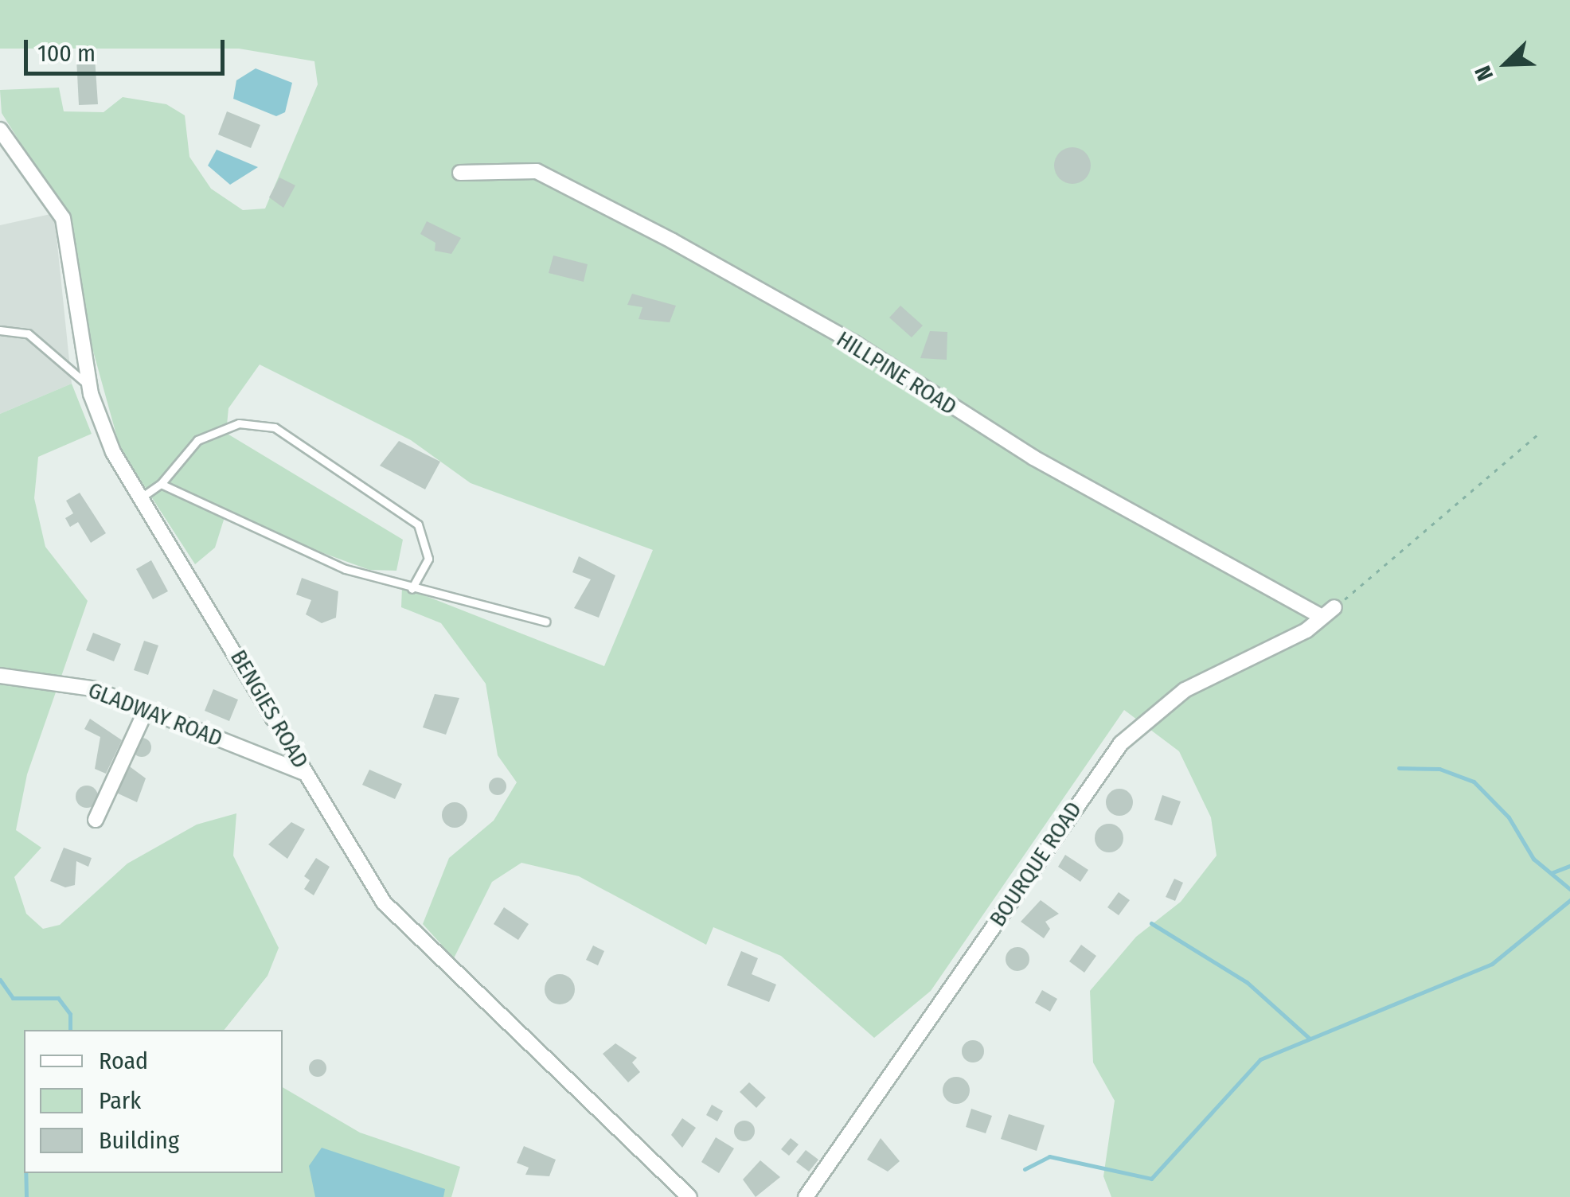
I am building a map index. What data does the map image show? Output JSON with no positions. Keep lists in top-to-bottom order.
{
  "streets": {
    "street": [
      "HILLPINE ROAD",
      "BENGIES ROAD",
      "GLADWAY ROAD",
      "BOURQUE ROAD"
    ]
  },
  "crossings": [
    ["HILLPINE ROAD", "BOURQUE ROAD"],
    ["BENGIES ROAD", "GLADWAY ROAD"]
  ],
  "legend": ["Road", "Park", "Building"],
  "scale_bar": "100 m",
  "north": "bottom left"
}
